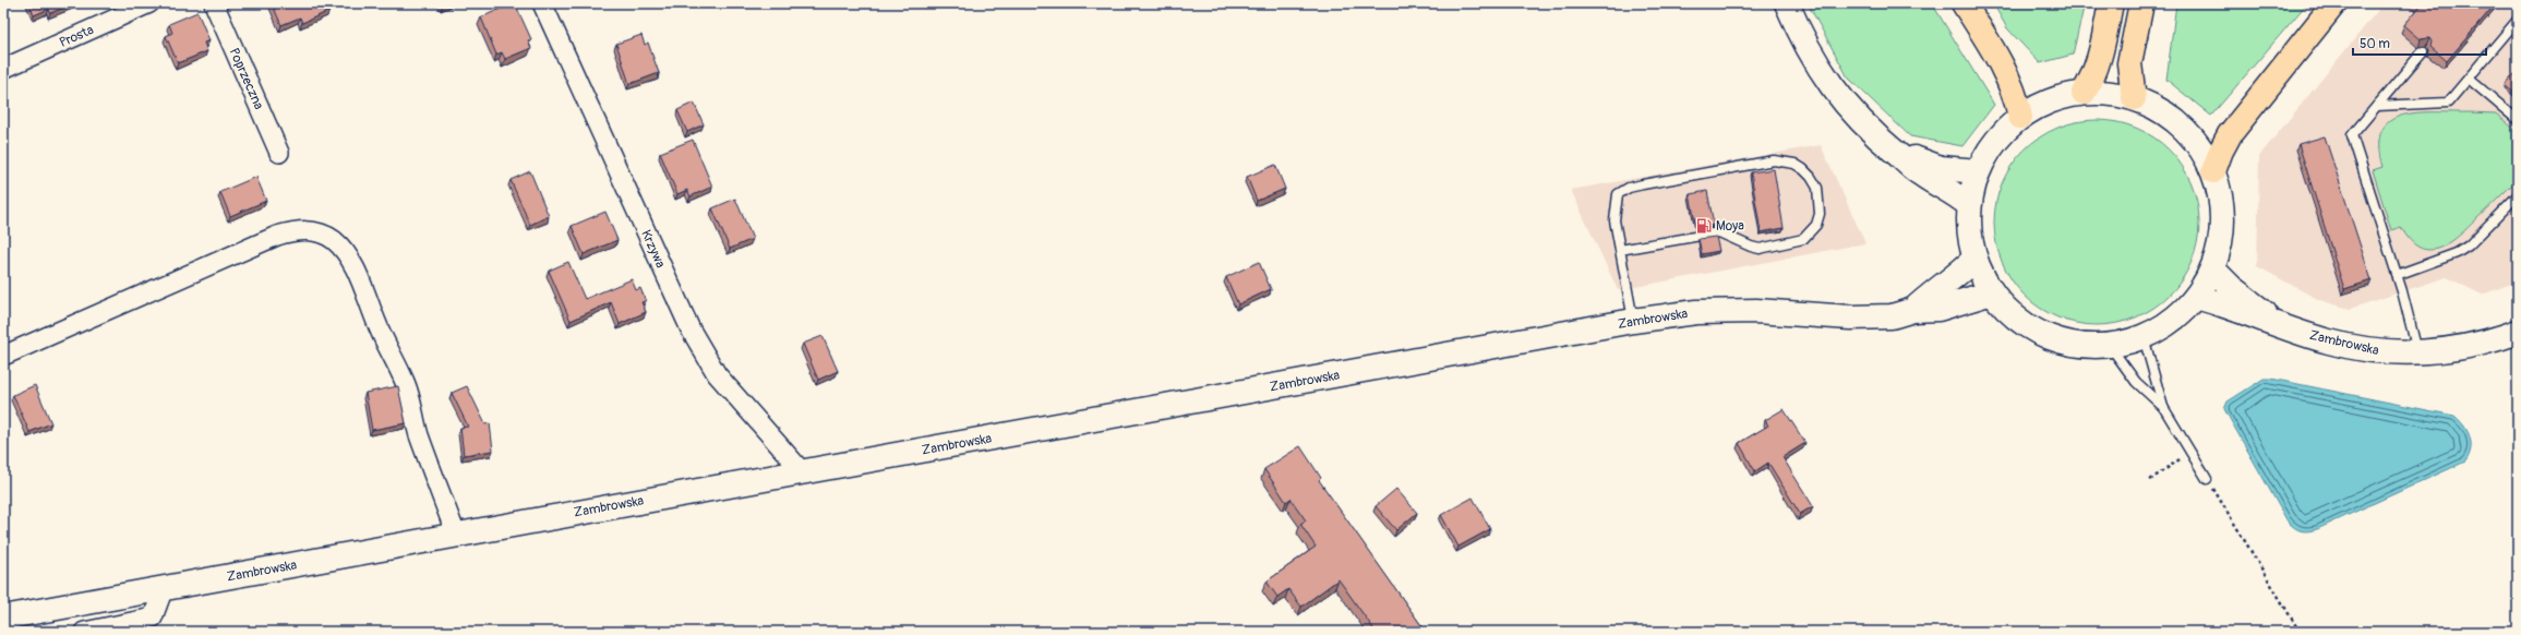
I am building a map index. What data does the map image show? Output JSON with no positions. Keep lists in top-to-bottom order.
{
  "streets": {
    "main road": ["Zambrowska"],
    "street": ["Prosta", "Poprzeczna", "Krzywa"]
  },
  "crossings": [
    ["Krzywa", "Zambrowska"]
  ],
  "places": {
    "fuel station": ["Moya"]
  },
  "scale_bar": "50 m"
}
